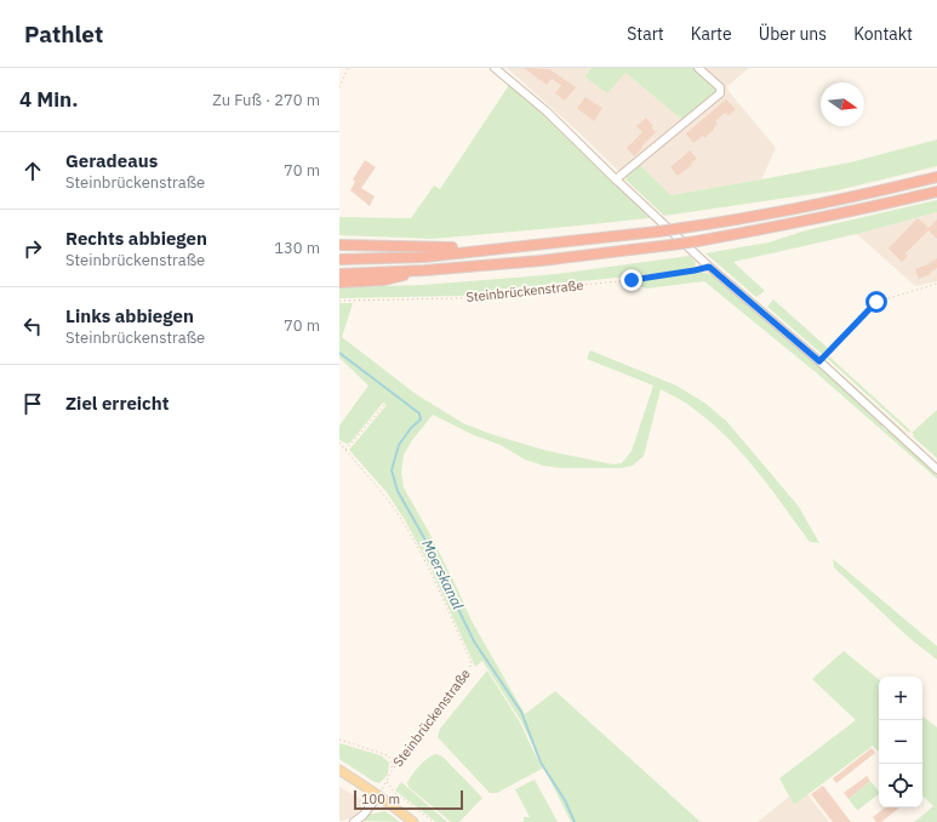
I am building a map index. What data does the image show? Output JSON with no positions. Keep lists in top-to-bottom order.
{
  "streets": {
    "path": ["Steinbrückenstraße"]
  },
  "water": ["Moerskanal"],
  "scale_bar": "100 m",
  "north": "right",
  "page": {
    "header": "Pathlet",
    "nav": [
      "Start",
      "Karte",
      "Über uns",
      "Kontakt"
    ],
    "heading": ["4 Min.", "Zu Fuß · 270 m"],
    "list": [
      ["Geradeaus", "Steinbrückenstraße", "70 m"],
      ["Rechts abbiegen", "Steinbrückenstraße", "130 m"],
      ["Links abbiegen", "Steinbrückenstraße", "70 m"],
      "Ziel erreicht"
    ],
    "map_buttons": ["+", "−"],
    "scale": "100 m"
  }
}
